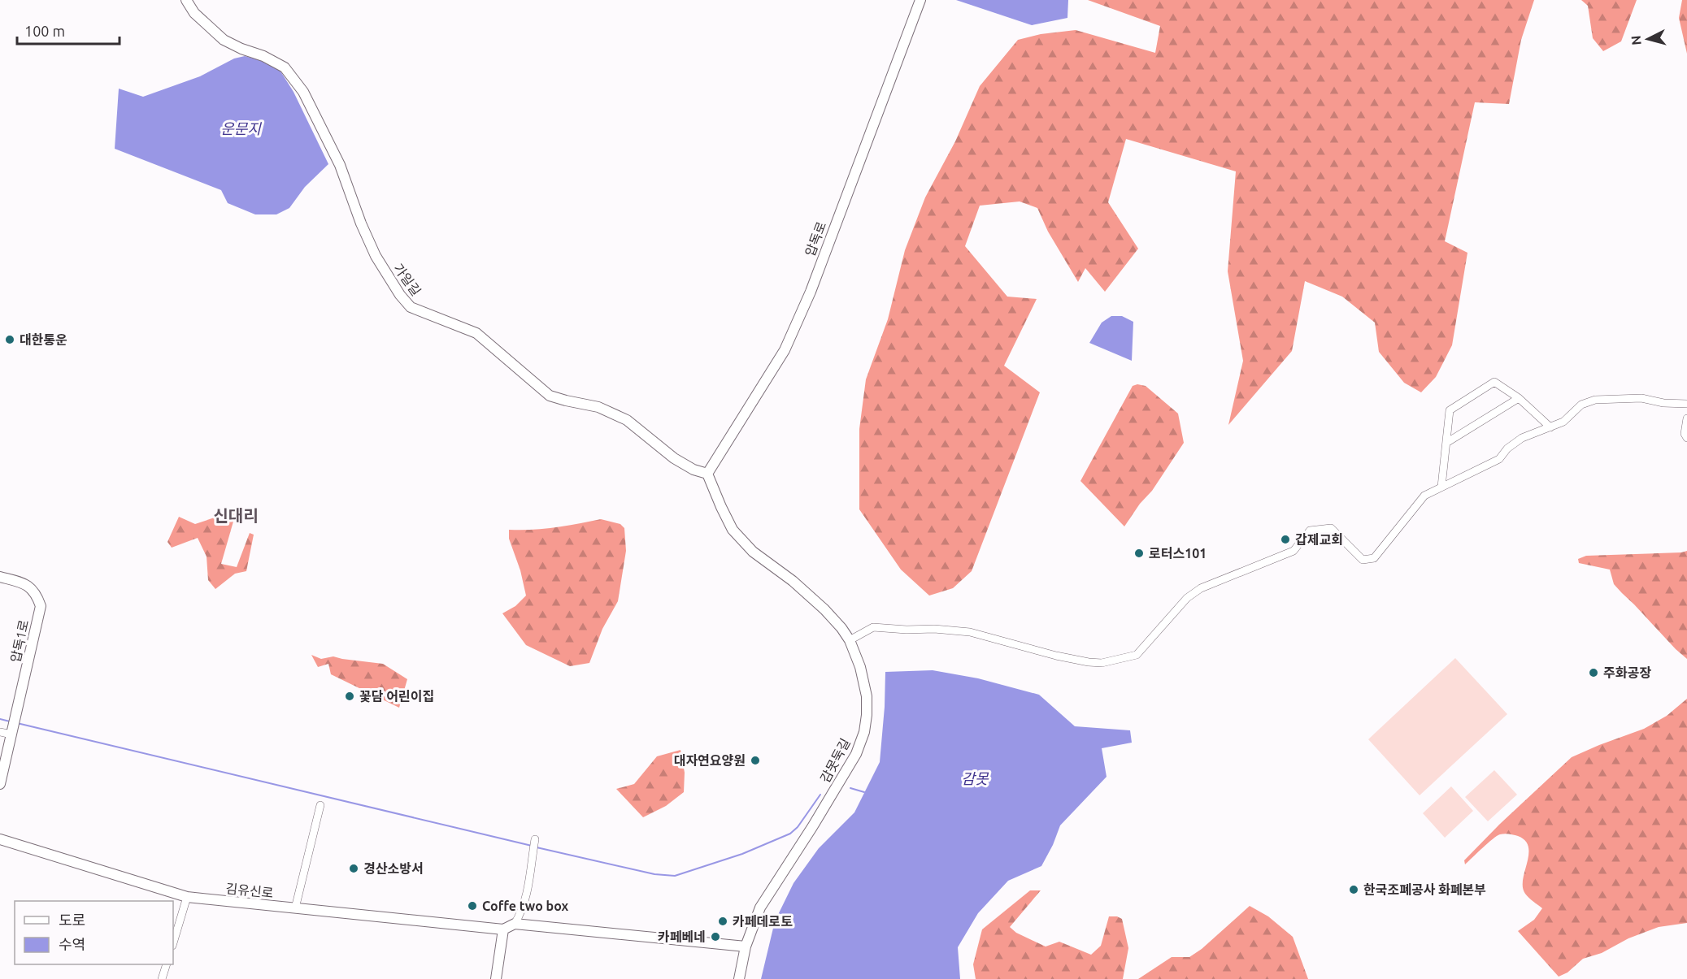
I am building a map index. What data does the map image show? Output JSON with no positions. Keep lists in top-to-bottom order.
{
  "streets": {
    "street": [
      "압독로",
      "가일길",
      "압독1로",
      "감못둑길",
      "김유신로"
    ]
  },
  "crossings": [
    ["압독로", "가일길"],
    ["압독로", "감못둑길"],
    ["가일길", "감못둑길"]
  ],
  "districts": ["신대리"],
  "water": ["운문지", "감못"],
  "places": [
    "대한통운",
    "갑제교회",
    "로터스101",
    "주화공장",
    "꽃담 어린이집",
    "대자연요양원",
    "경산소방서",
    "한국조폐공사 화폐본부",
    "Coffe two box",
    "카페데로토",
    "카페베네"
  ],
  "legend": ["도로", "수역"],
  "scale_bar": "100 m",
  "north": "left"
}
